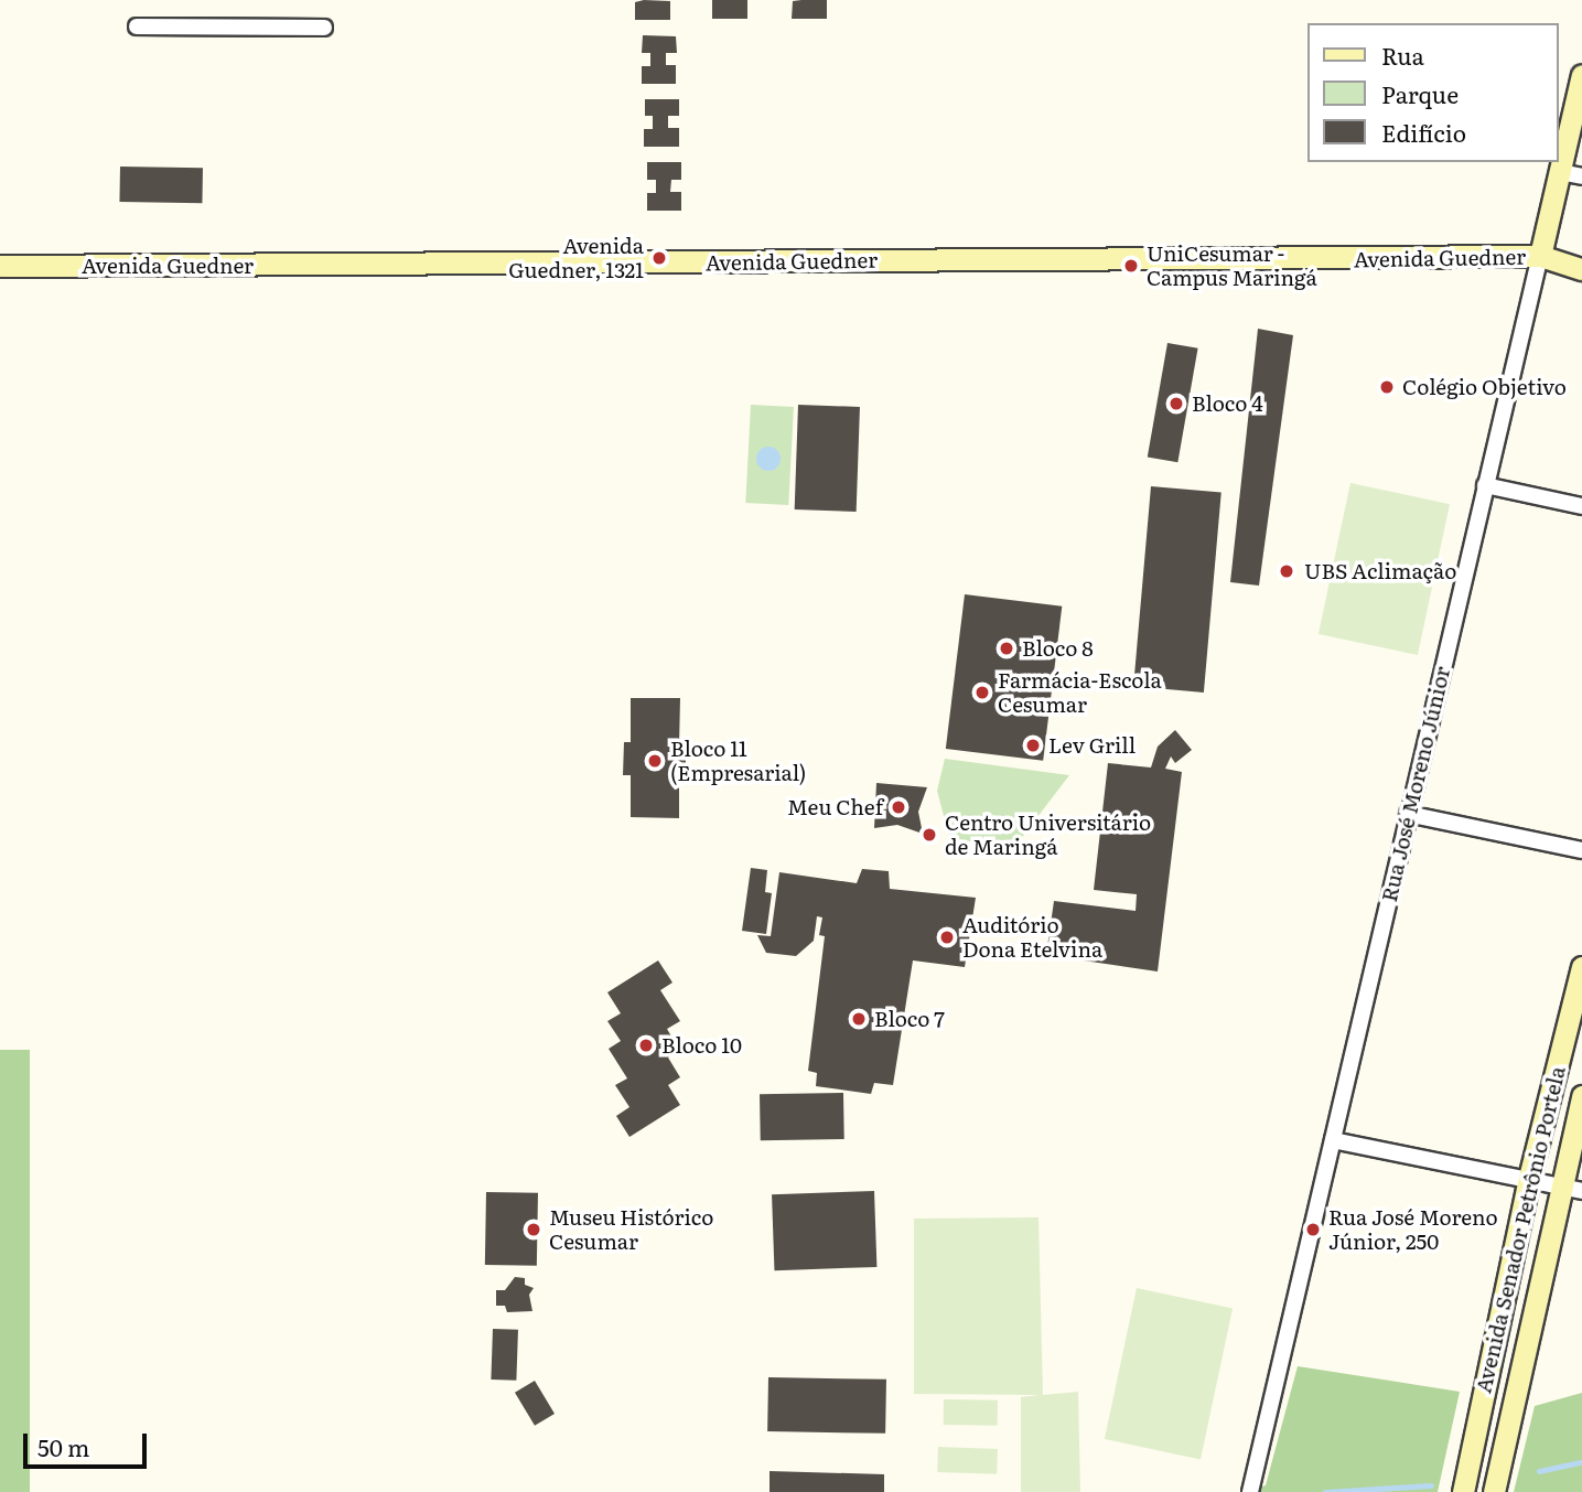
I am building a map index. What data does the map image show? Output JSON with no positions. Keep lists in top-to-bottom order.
{
  "streets": {
    "street": ["Avenida Guedner", "Rua José Moreno Júnior", "Avenida Senador Petrônio Portela"]
  },
  "crossings": [
    ["Avenida Guedner", "Rua José Moreno Júnior"]
  ],
  "places": [
    "Avenida Guedner, 1321",
    "UniCesumar - Campus Maringá",
    "Colégio Objetivo",
    "Bloco 4",
    "UBS Aclimação",
    "Bloco 8",
    "Farmácia-Escola Cesumar",
    "Lev Grill",
    "Bloco 11 (Empresarial)",
    "Meu Chef",
    "Centro Universitário de Maringá",
    "Auditório Dona Etelvina",
    "Bloco 7",
    "Bloco 10",
    "Museu Histórico Cesumar",
    "Rua José Moreno Júnior, 250"
  ],
  "legend": ["Rua", "Parque", "Edifício"],
  "scale_bar": "50 m"
}
